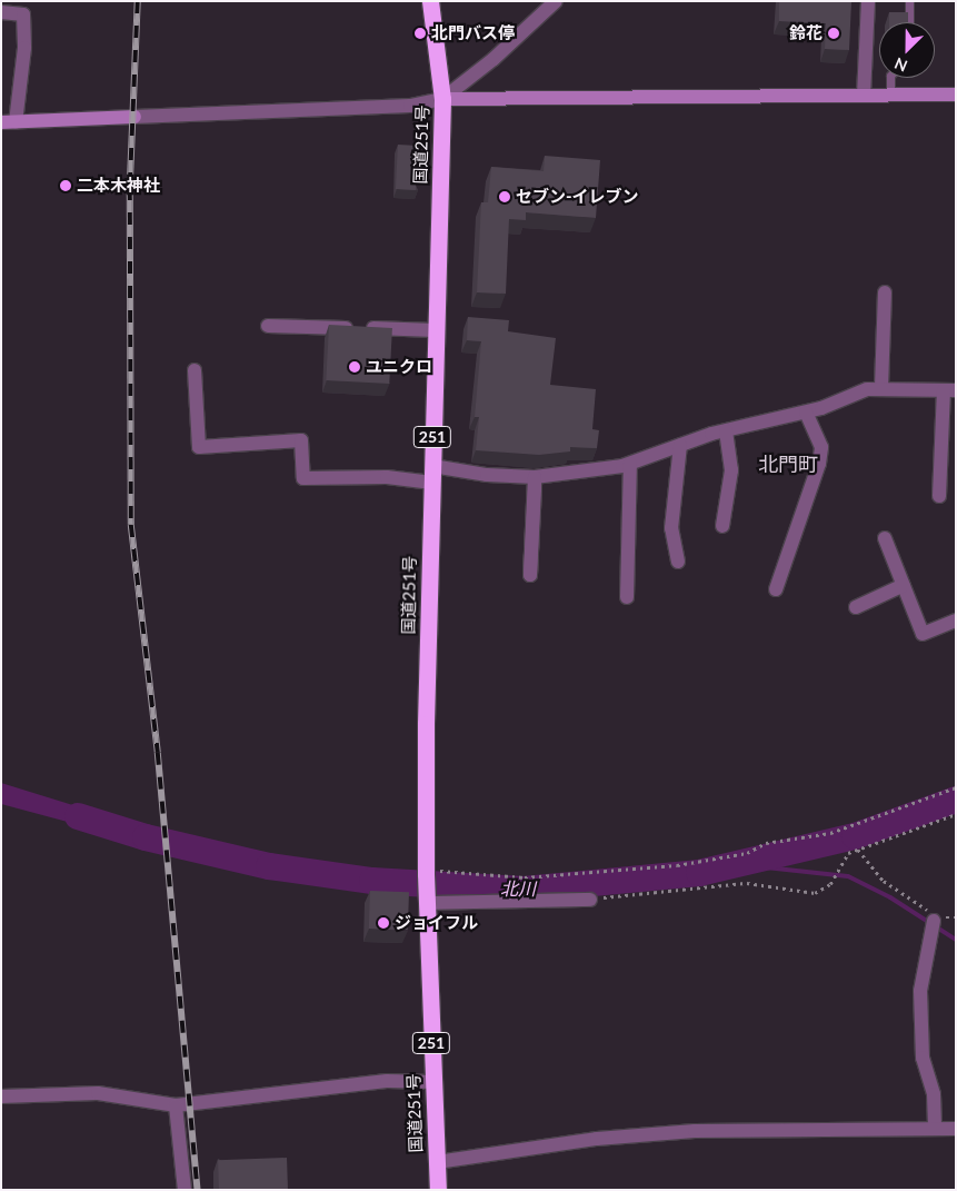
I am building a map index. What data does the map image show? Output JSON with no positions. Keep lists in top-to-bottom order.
{
  "streets": {
    "highway": ["国道251号", "251"]
  },
  "districts": ["北門町"],
  "water": ["北川"],
  "places": [
    "北門バス停",
    "鈴花",
    "二本木神社",
    "セブン-イレブン",
    "ユニクロ",
    "ジョイフル"
  ],
  "north": "bottom left"
}
